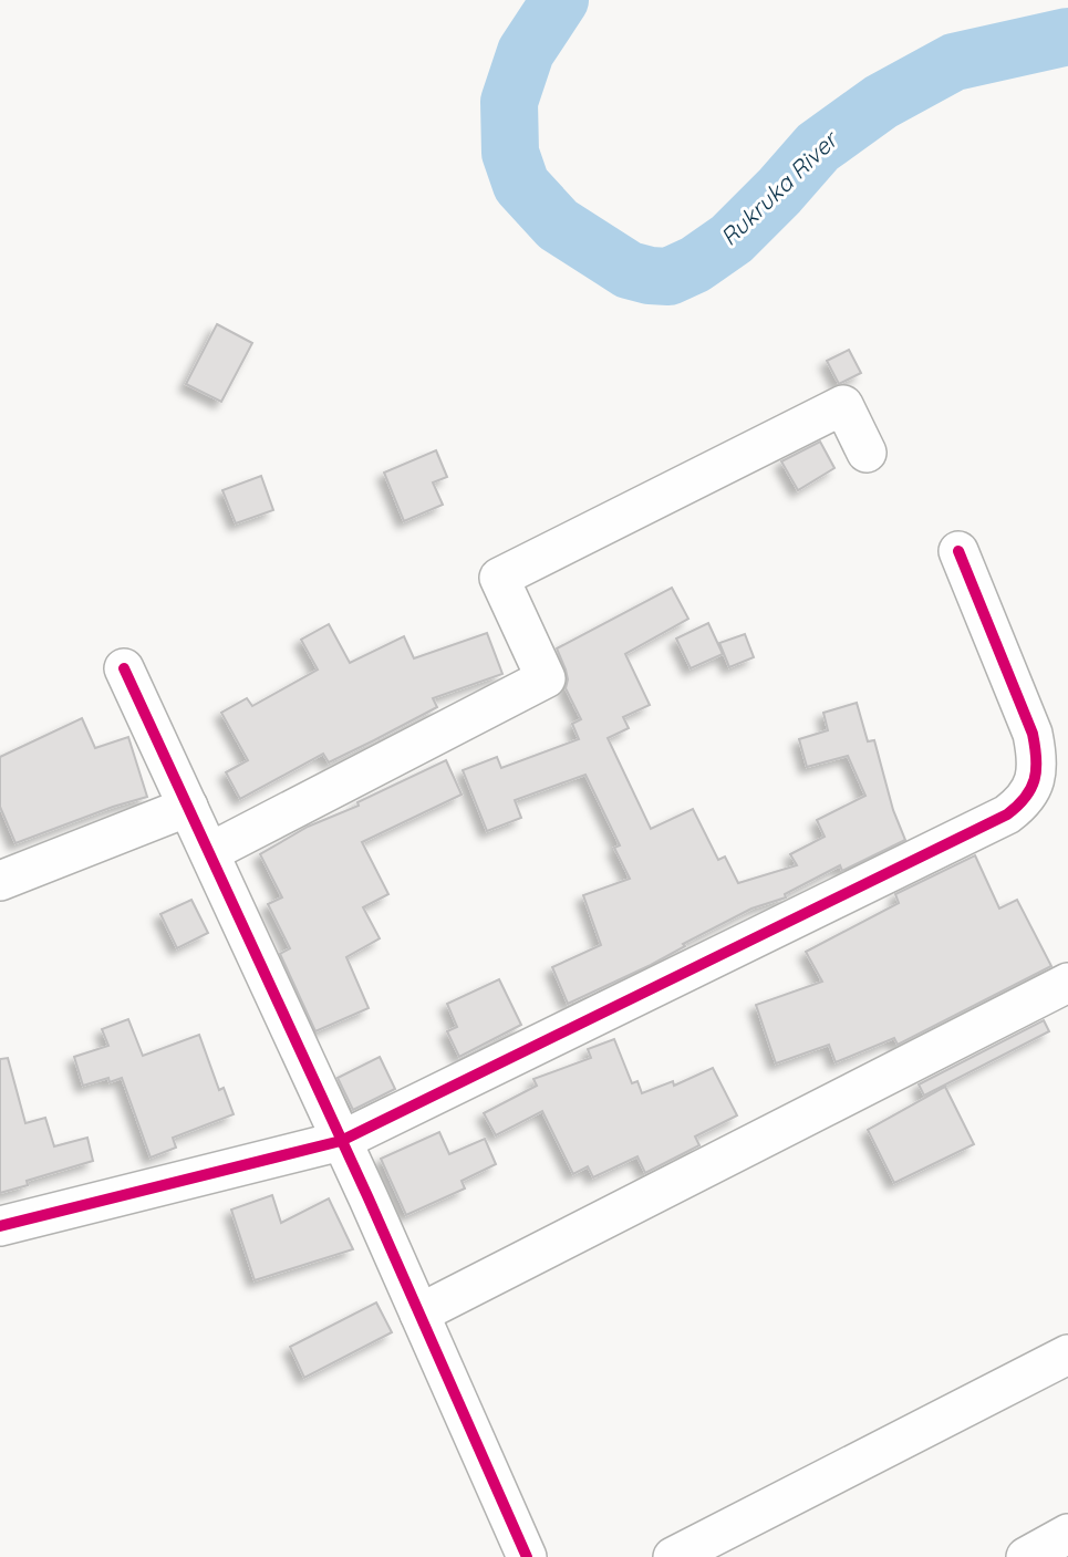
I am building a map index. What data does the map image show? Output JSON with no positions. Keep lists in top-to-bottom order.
{
  "water": ["Rukruka River"]
}
